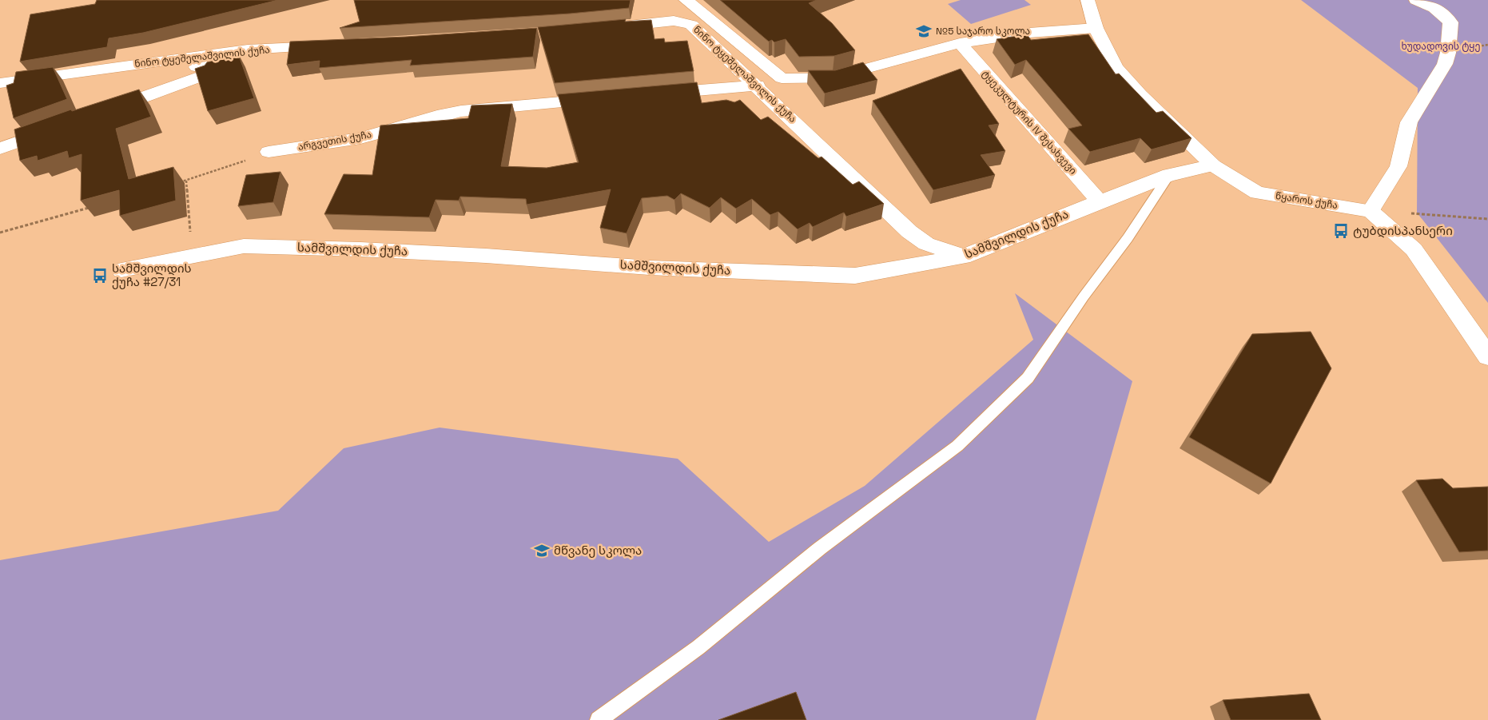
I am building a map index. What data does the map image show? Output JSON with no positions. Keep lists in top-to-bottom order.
{
  "streets": {
    "street": [
      "ნინო ტყეშელაშვილის ქუჩა",
      "ტყეკულტურის IV შესახვევი",
      "არგვეთის ქუჩა",
      "წყაროს ქუჩა",
      "სამშვილდის ქუჩა"
    ]
  },
  "crossings": [
    ["ნინო ტყეშელაშვილის ქუჩა", "სამშვილდის ქუჩა"],
    ["ტყეკულტურის IV შესახვევი", "სამშვილდის ქუჩა"],
    ["წყაროს ქუჩა", "სამშვილდის ქუჩა"]
  ],
  "parks": ["ხუდადოვის ტყე"],
  "places": {
    "school or university": ["№5 საჯარო სკოლა", "მწვანე სკოლა"],
    "bus stop": ["ტუბდისპანსერი", "სამშვილდის ქუჩა #27/31"]
  }
}
